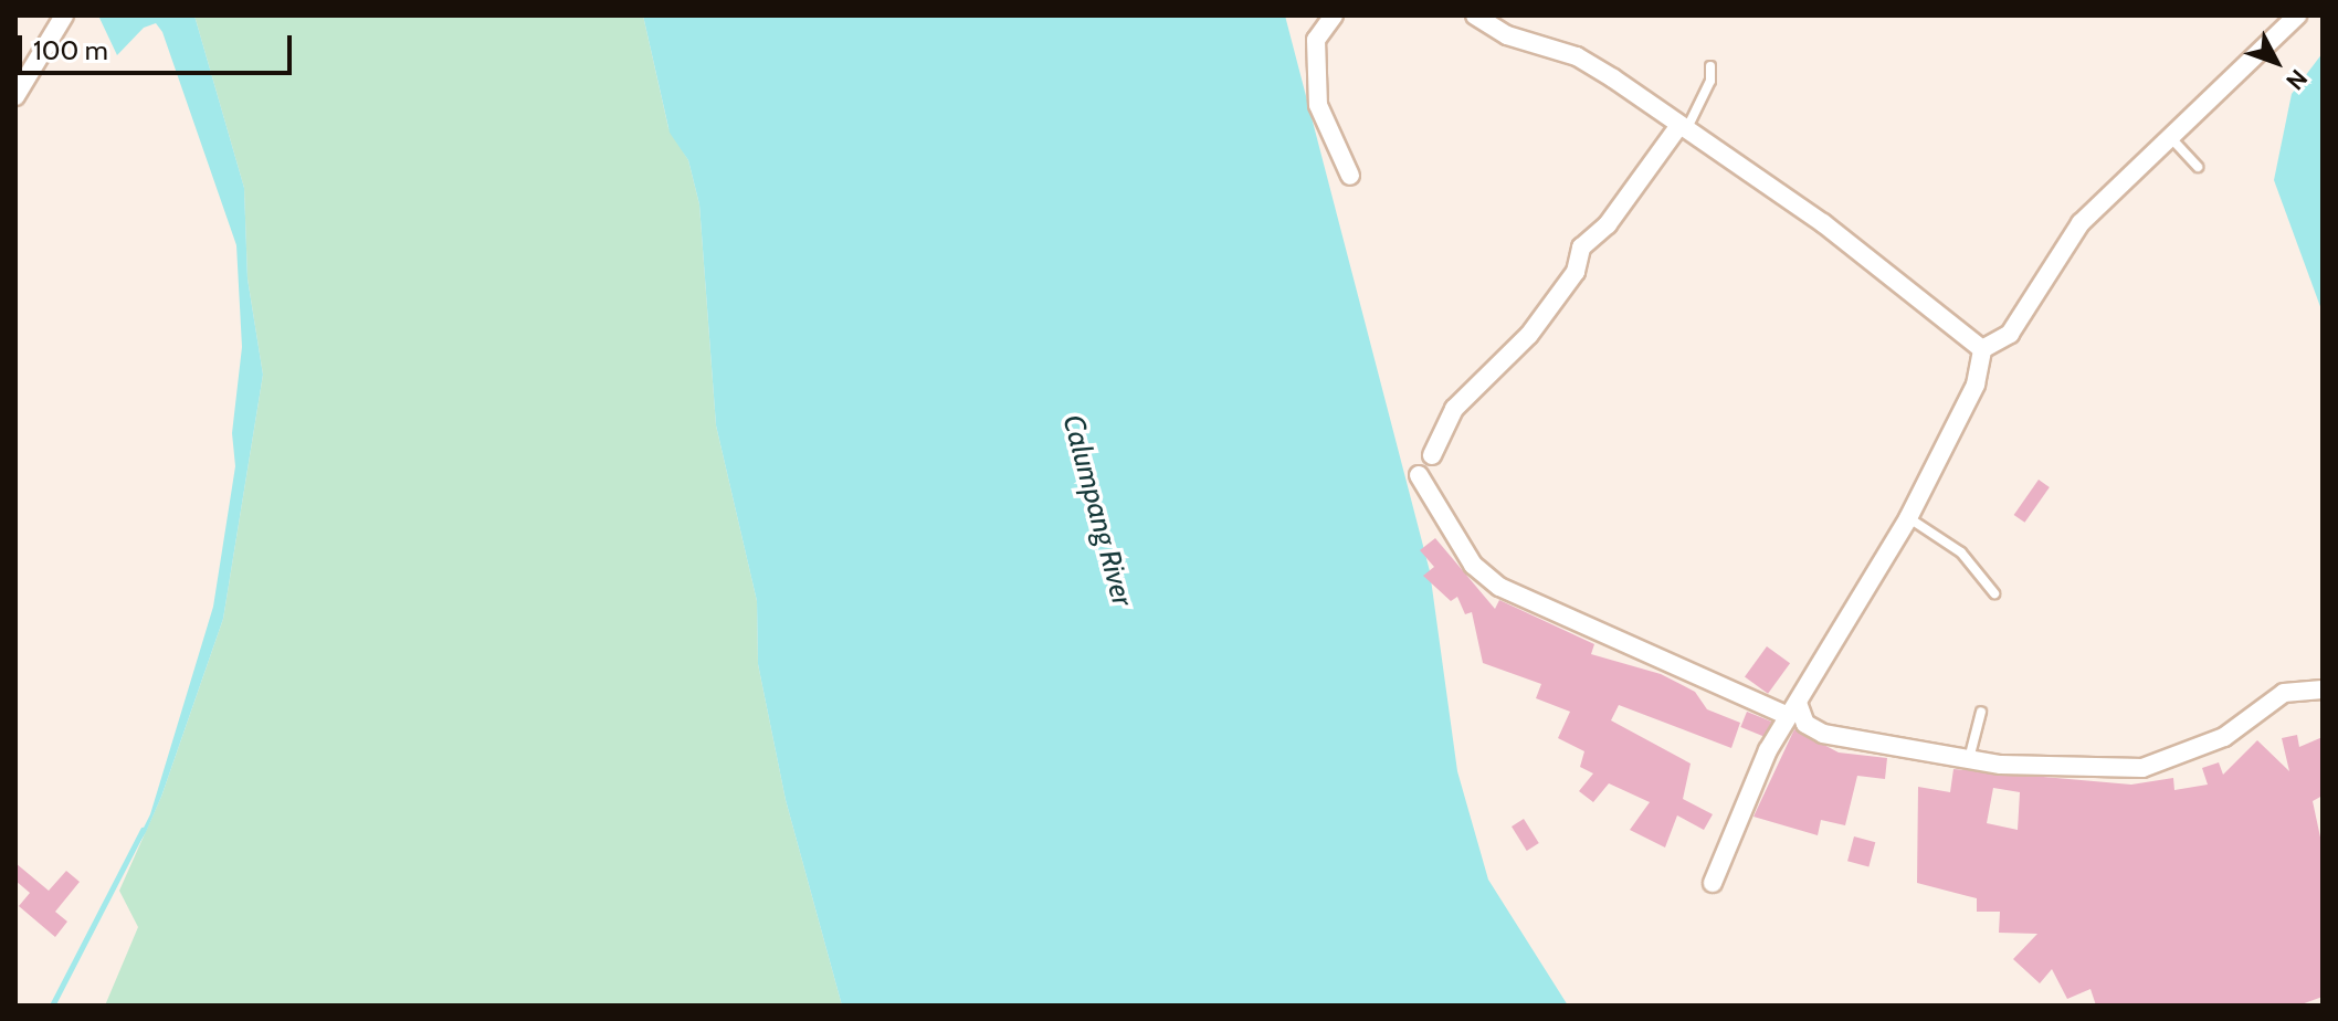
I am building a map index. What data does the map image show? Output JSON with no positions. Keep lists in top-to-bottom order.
{
  "water": ["Calumpang River"],
  "scale_bar": "100 m",
  "north": "bottom right"
}
